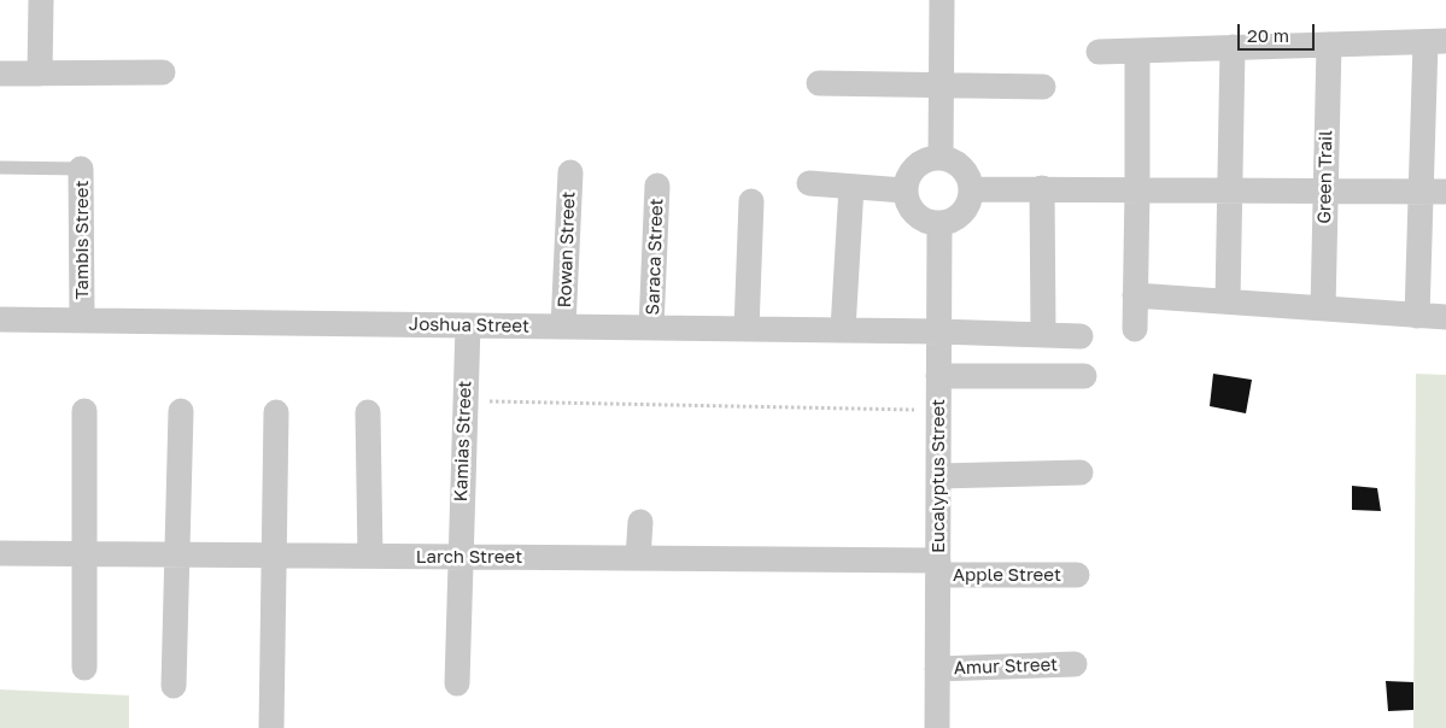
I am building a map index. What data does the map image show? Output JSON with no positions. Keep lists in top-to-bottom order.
{
  "streets": {
    "street": [
      "Green Trail",
      "Tambis Street",
      "Rowan Street",
      "Saraca Street",
      "Joshua Street",
      "Kamias Street",
      "Eucalyptus Street",
      "Larch Street",
      "Apple Street",
      "Amur Street"
    ]
  },
  "crossings": [
    ["Tambis Street", "Joshua Street"],
    ["Rowan Street", "Joshua Street"],
    ["Saraca Street", "Joshua Street"],
    ["Joshua Street", "Kamias Street"],
    ["Joshua Street", "Eucalyptus Street"],
    ["Kamias Street", "Larch Street"],
    ["Eucalyptus Street", "Larch Street"],
    ["Eucalyptus Street", "Apple Street"],
    ["Eucalyptus Street", "Amur Street"],
    ["Larch Street", "Apple Street"]
  ],
  "scale_bar": "20 m"
}
